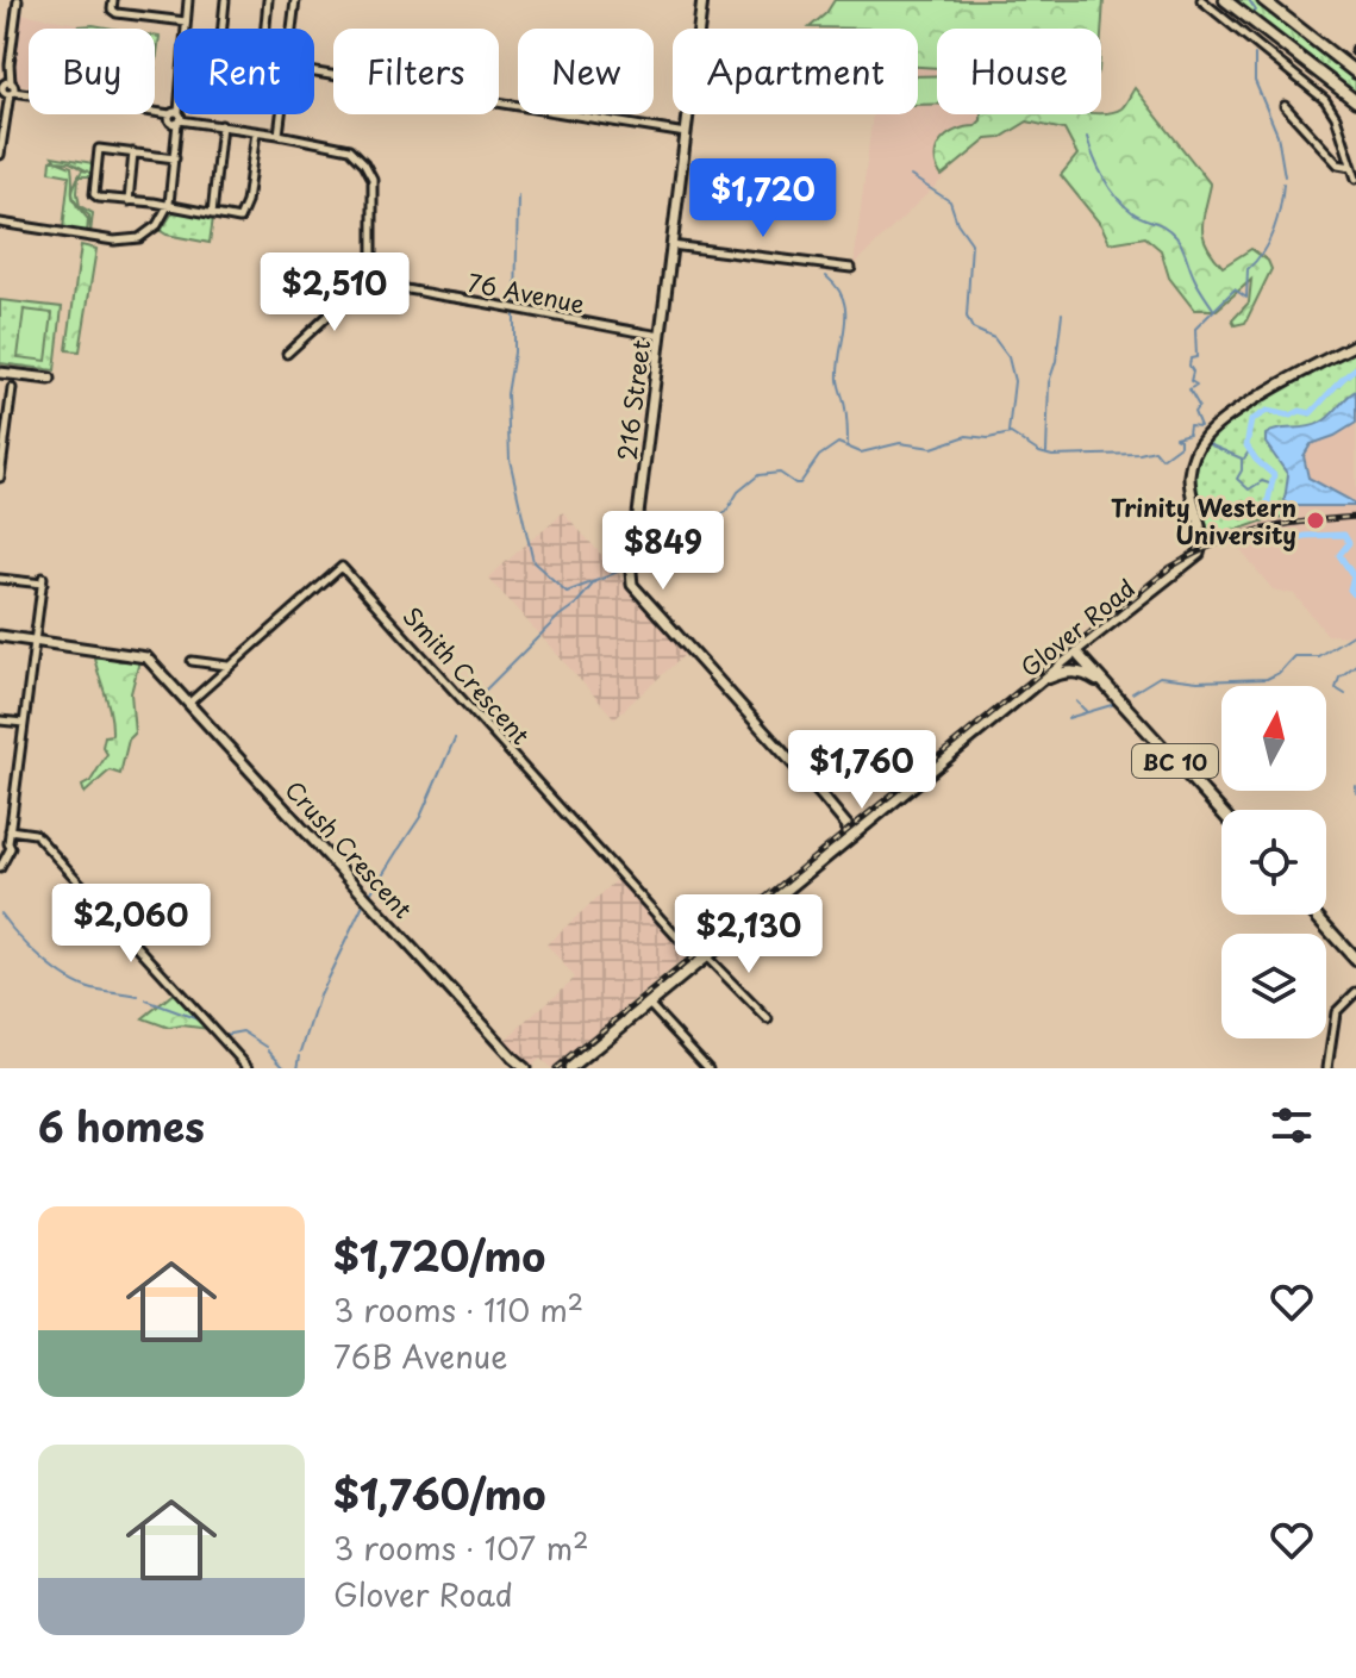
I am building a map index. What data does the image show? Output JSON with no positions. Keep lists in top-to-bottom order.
{
  "streets": {
    "highway": ["Glover Road", "BC 10"],
    "main road": ["216 Street", "Crush Crescent"],
    "street": ["76 Avenue", "Smith Crescent"]
  },
  "crossings": [
    ["76 Avenue", "216 Street"],
    ["216 Street", "Glover Road"],
    ["Glover Road", "Smith Crescent"],
    ["Glover Road", "BC 10"],
    ["Smith Crescent", "Crush Crescent"]
  ],
  "places": ["Trinity Western University"],
  "north": "top",
  "page": {
    "chip": [
      "Buy",
      "Rent",
      "Filters",
      "New",
      "Apartment",
      "House"
    ],
    "price": [
      "$1,720",
      "$2,510",
      "$849",
      "$1,760",
      "$2,060",
      "$2,130"
    ],
    "heading": "6 homes",
    "list": [
      {
        "name": "$1,720/mo",
        "note": "3 rooms · 110 m² · 76B Avenue"
      },
      {
        "name": "$1,760/mo",
        "note": "3 rooms · 107 m² · Glover Road"
      }
    ]
  }
}
